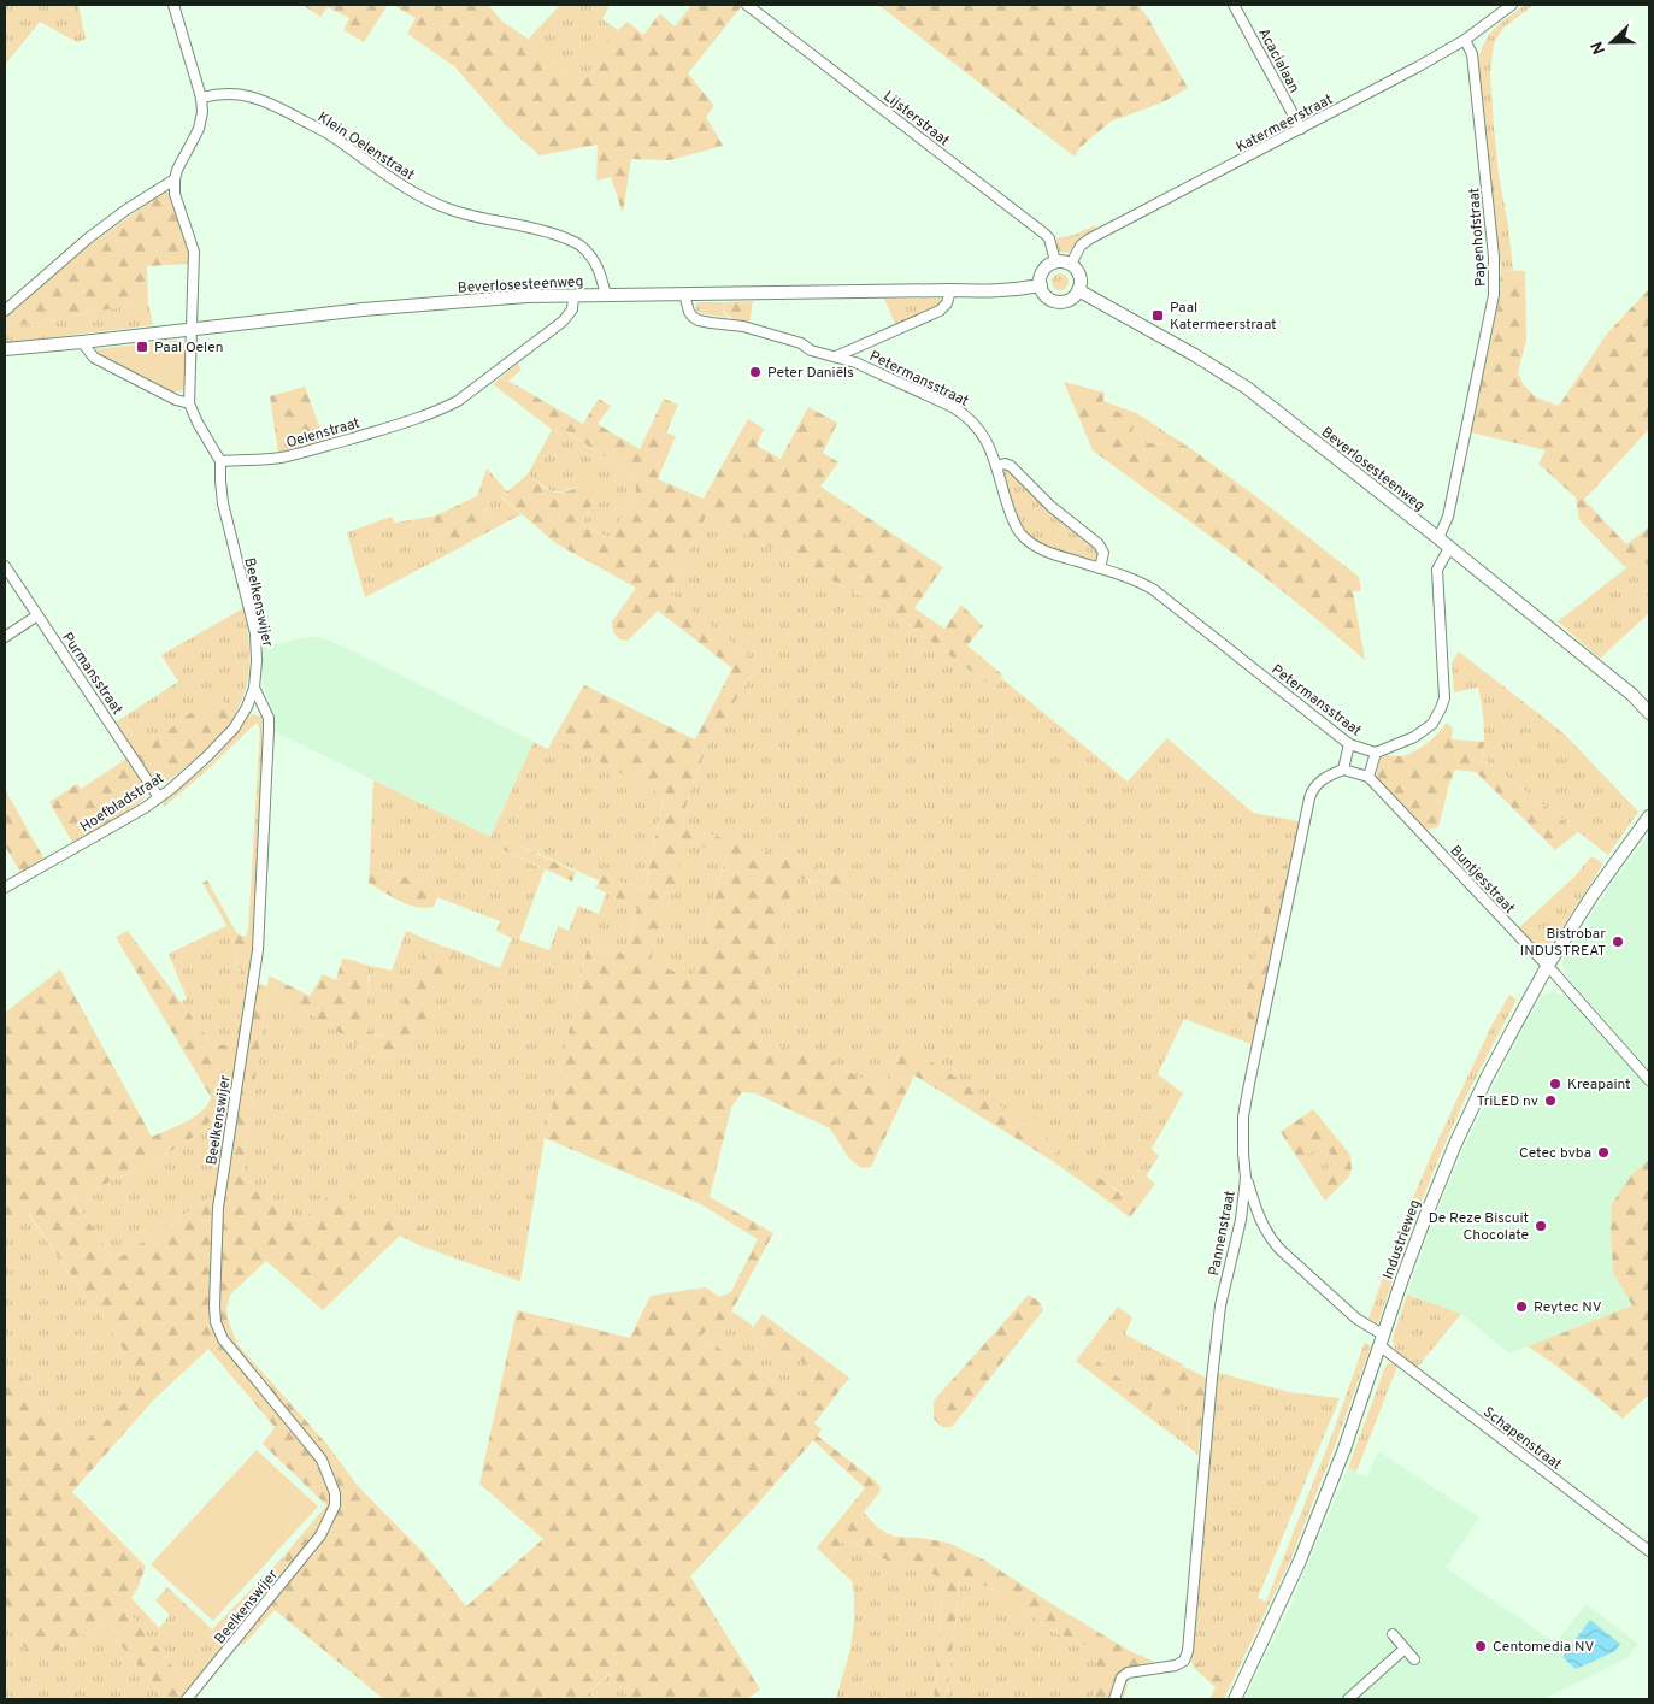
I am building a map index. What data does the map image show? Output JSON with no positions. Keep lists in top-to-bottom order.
{
  "streets": {
    "street": [
      "Acacialaan",
      "Lijsterstraat",
      "Katermeerstraat",
      "Klein Oelenstraat",
      "Papenhofstraat",
      "Beverlosesteenweg",
      "Petermansstraat",
      "Oelenstraat",
      "Beelkenswijer",
      "Purmansstraat",
      "Hoefbladstraat",
      "Buntjesstraat",
      "Pannenstraat",
      "Industrieweg",
      "Schapenstraat"
    ]
  },
  "crossings": [
    ["Acacialaan", "Katermeerstraat"],
    ["Lijsterstraat", "Katermeerstraat"],
    ["Lijsterstraat", "Beverlosesteenweg"],
    ["Katermeerstraat", "Papenhofstraat"],
    ["Katermeerstraat", "Beverlosesteenweg"],
    ["Klein Oelenstraat", "Beverlosesteenweg"],
    ["Papenhofstraat", "Beverlosesteenweg"],
    ["Beverlosesteenweg", "Petermansstraat"],
    ["Beverlosesteenweg", "Oelenstraat"],
    ["Oelenstraat", "Beelkenswijer"],
    ["Beelkenswijer", "Hoefbladstraat"],
    ["Purmansstraat", "Hoefbladstraat"],
    ["Buntjesstraat", "Industrieweg"],
    ["Pannenstraat", "Schapenstraat"],
    ["Industrieweg", "Schapenstraat"]
  ],
  "places": {
    "transit": ["Paal Katermeerstraat", "Paal Oelen"],
    "other": [
      "Peter Daniëls",
      "Bistrobar INDUSTREAT",
      "Kreapaint",
      "TriLED nv",
      "Cetec bvba",
      "De Reze Biscuit Chocolate",
      "Reytec NV",
      "Centomedia NV"
    ]
  },
  "north": "left"
}
